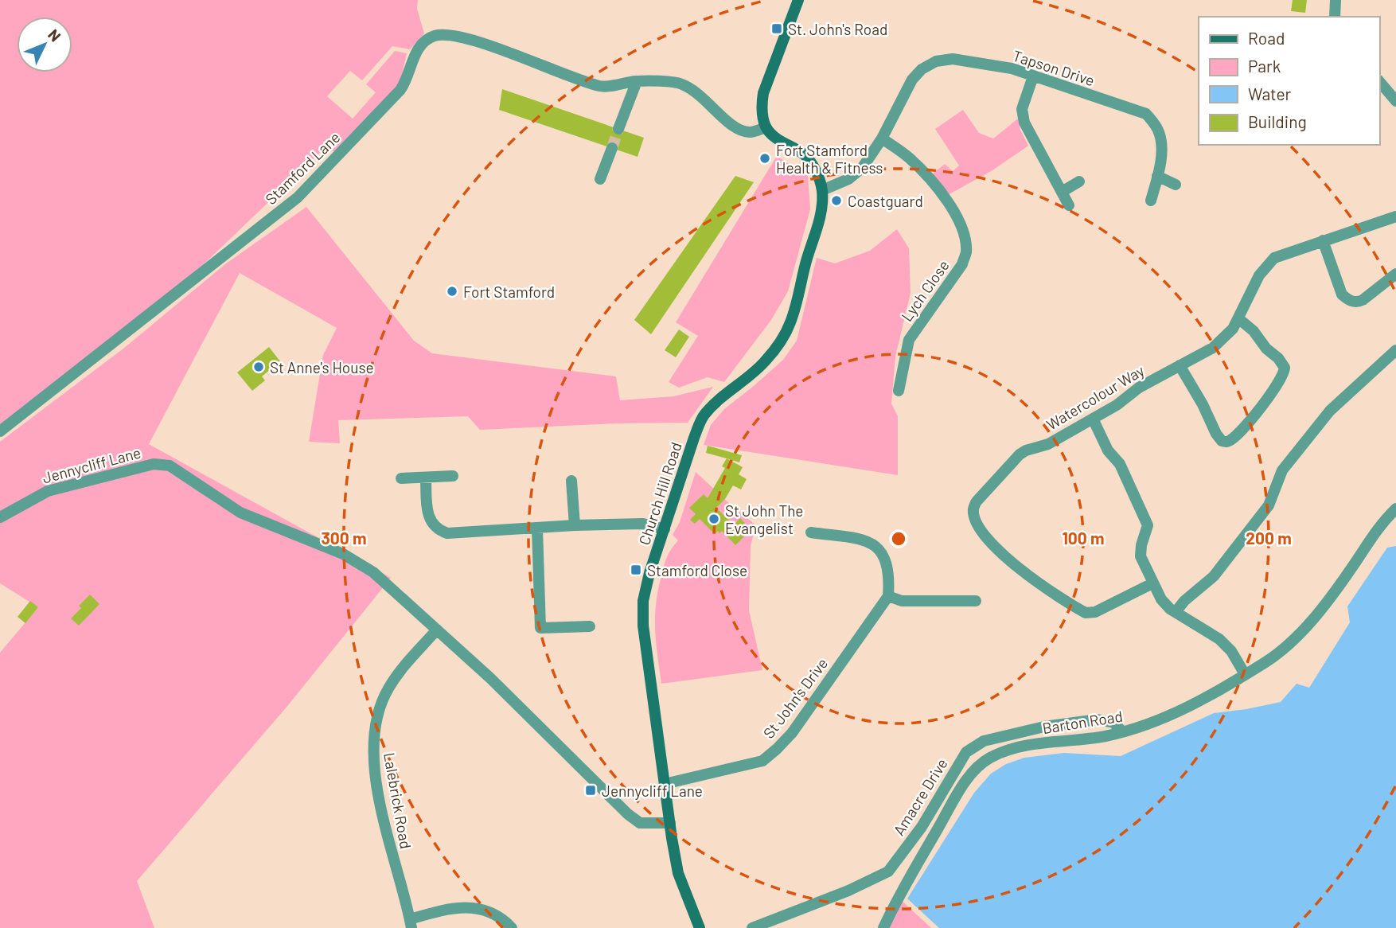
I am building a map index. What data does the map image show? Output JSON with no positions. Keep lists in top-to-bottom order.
{
  "streets": {
    "street": [
      "Tapson Drive",
      "Stamford Lane",
      "Lych Close",
      "Watercolour Way",
      "Jennycliff Lane",
      "Church Hill Road",
      "St John's Drive",
      "Barton Road",
      "Amacre Drive",
      "Lalebrick Road"
    ]
  },
  "crossings": [
    ["Tapson Drive", "Lych Close"],
    ["Tapson Drive", "Church Hill Road"],
    ["Jennycliff Lane", "Church Hill Road"],
    ["Jennycliff Lane", "Lalebrick Road"],
    ["Church Hill Road", "St John's Drive"],
    ["Barton Road", "Amacre Drive"]
  ],
  "places": {
    "transit": ["St. John's Road", "Stamford Close", "Jennycliff Lane"],
    "other": [
      "Fort Stamford Health & Fitness",
      "Coastguard",
      "Fort Stamford",
      "St Anne's House",
      "St John The Evangelist"
    ]
  },
  "legend": [
    "Road",
    "Park",
    "Water",
    "Building"
  ],
  "north": "top right",
  "rings": ["100 m", "200 m", "300 m"]
}
